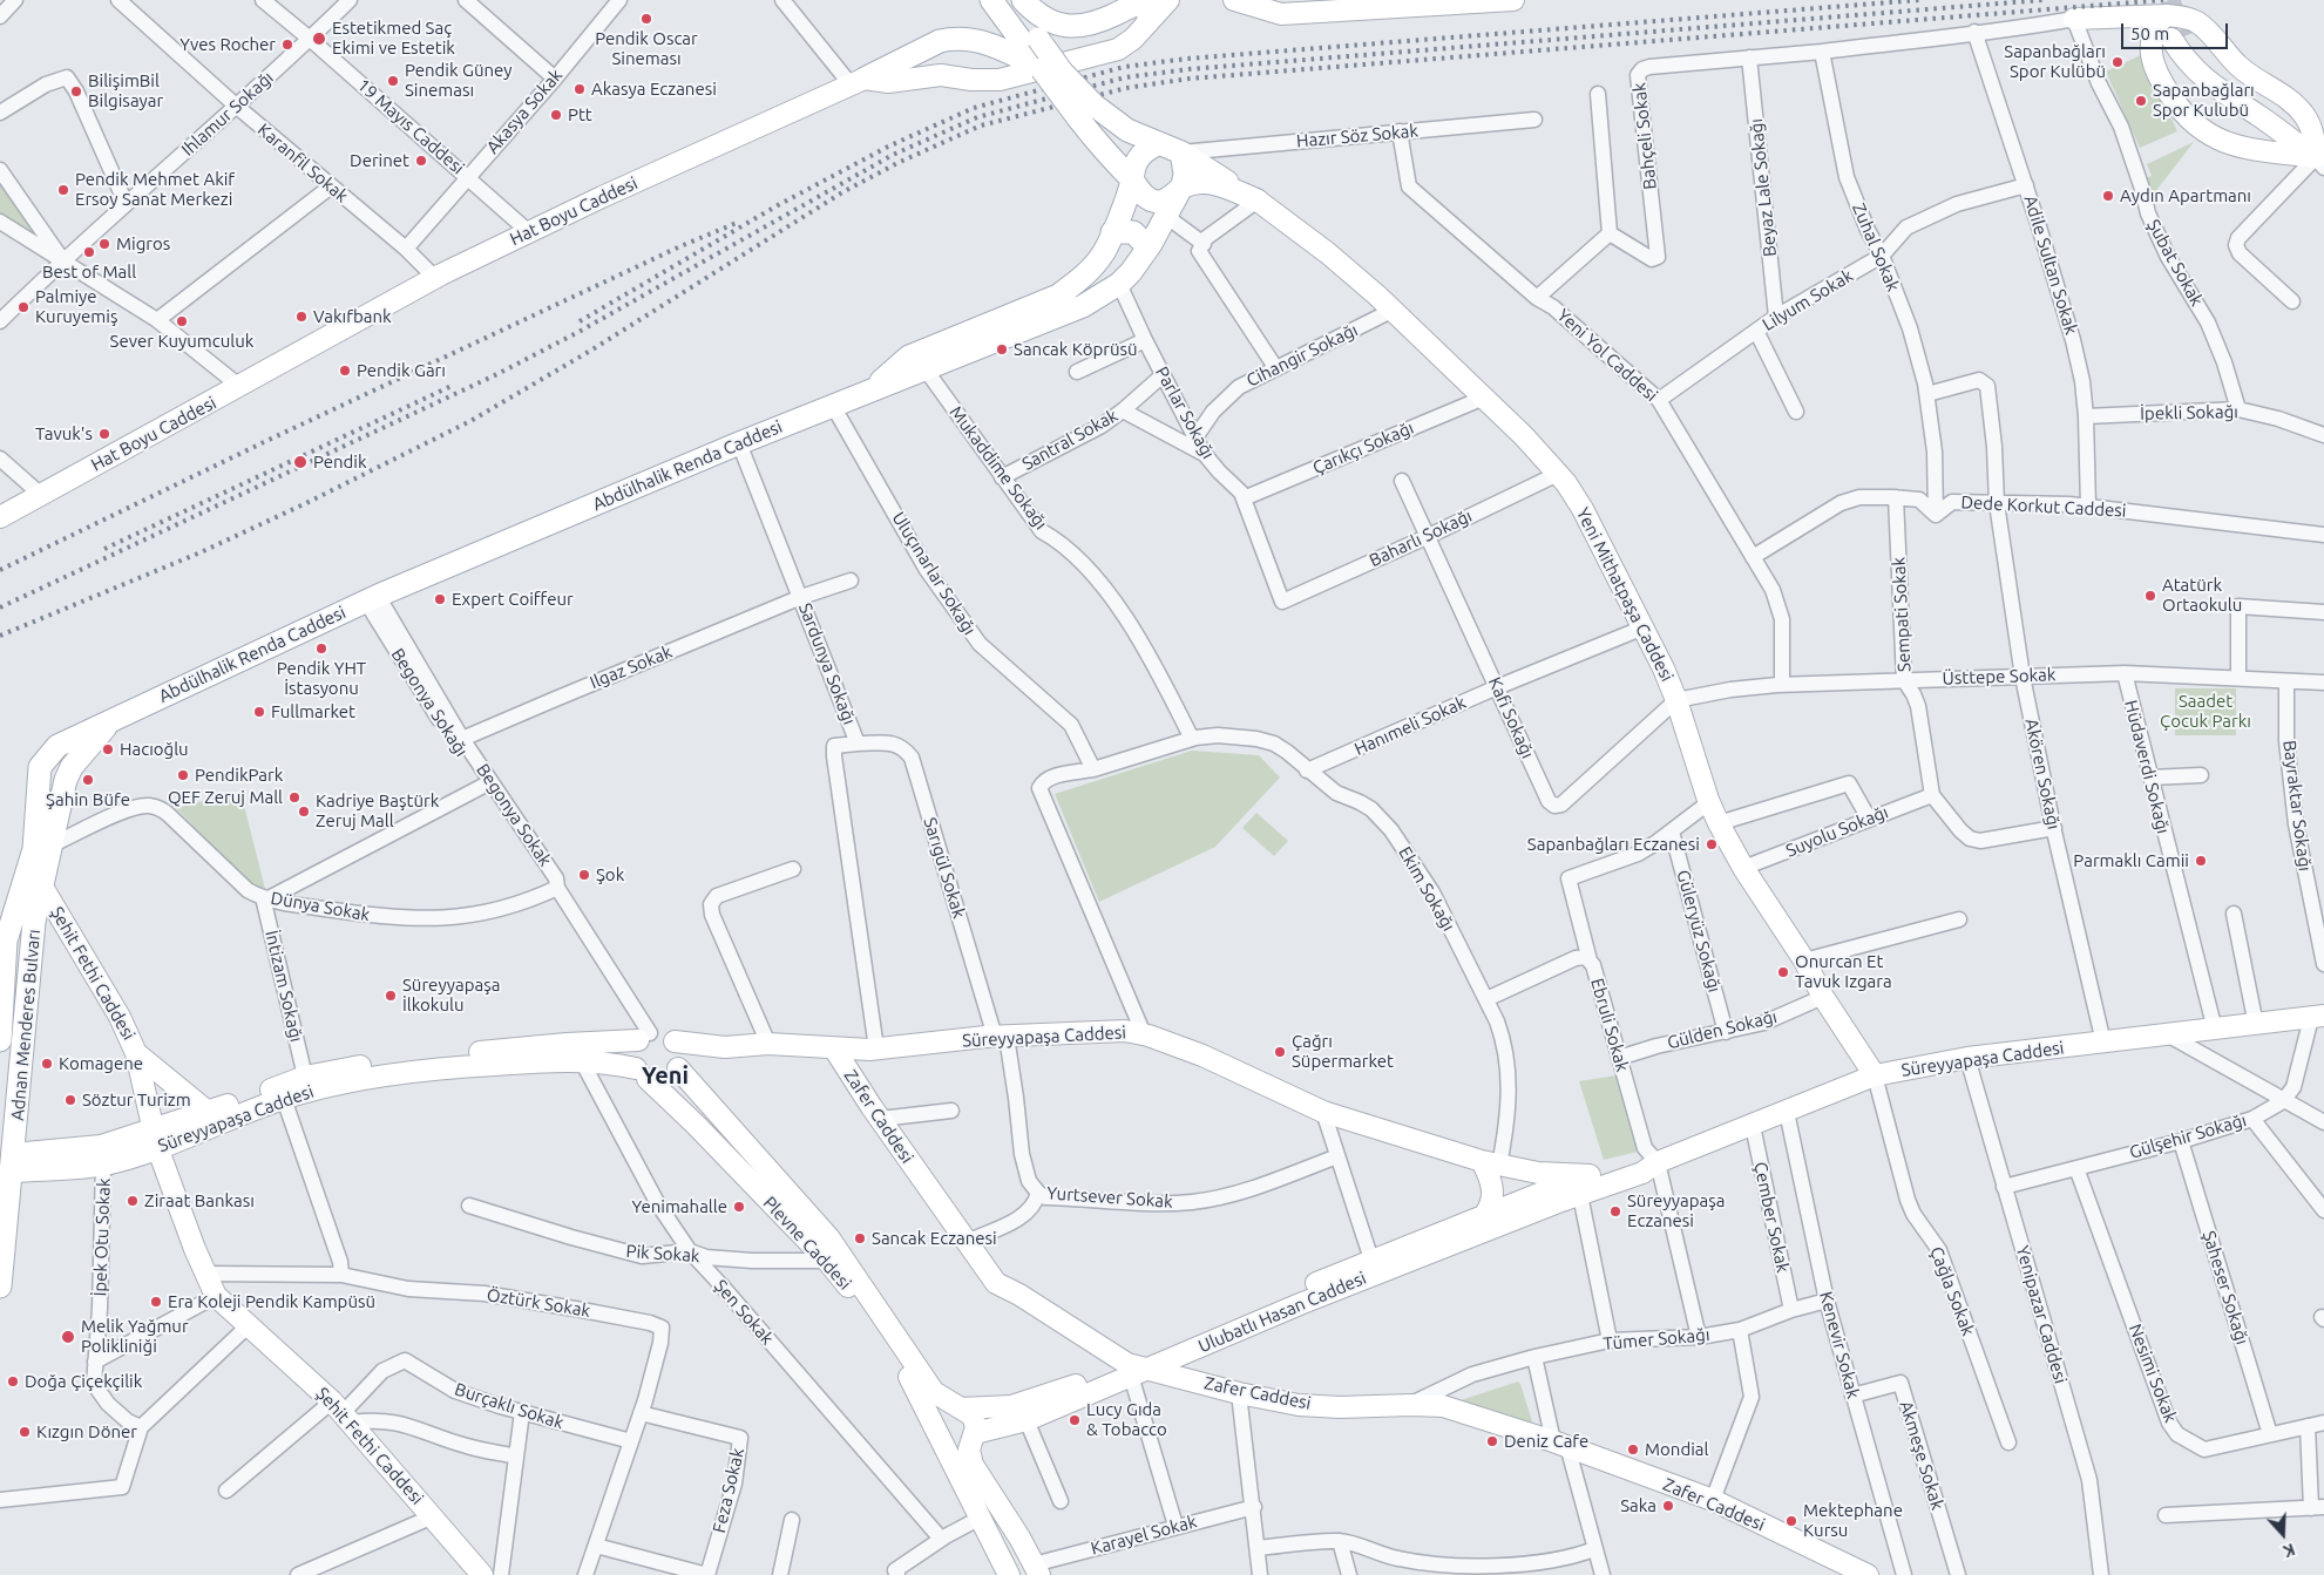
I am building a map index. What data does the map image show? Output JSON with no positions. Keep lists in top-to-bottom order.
{
  "streets": {
    "main road": ["Abdülhalik Renda Caddesi", "Adnan Menderes Bulvarı"],
    "street": [
      "Akasya Sokak",
      "Ihlamur Sokağı",
      "19 Mayıs Caddesi",
      "Hazır Söz Sokak",
      "Bahçeli Sokak",
      "Karanfil Sokak",
      "Beyaz Lale Sokağı",
      "Hat Boyu Caddesi",
      "Zuhal Sokak",
      "Şubat Sokak",
      "Adile Sultan Sokak",
      "Lilyum Sokak",
      "Cihangir Sokağı",
      "Yeni Yol Caddesi",
      "Parlar Sokağı",
      "İpekli Sokağı",
      "Santral Sokak",
      "Çarıkçı Sokağı",
      "Mukaddime Sokağı",
      "Dede Korkut Caddesi",
      "Baharlı Sokağı",
      "Uluçınarlar Sokağı",
      "Yeni Mithatpaşa Caddesi",
      "Sempati Sokak",
      "Sardunya Sokağı",
      "Ilgaz Sokak",
      "Üsttepe Sokak",
      "Begonya Sokağı",
      "Kafi Sokağı",
      "Hanımeli Sokak",
      "Hüdaverdi Sokağı",
      "Akören Sokağı",
      "Bayraktar Sokağı",
      "Begonya Sokak",
      "Suyolu Sokağı",
      "Sarıgül Sokak",
      "Ekim Sokağı",
      "Dünya Sokak",
      "Güleryüz Sokağı",
      "Şehit Fethi Caddesi",
      "İntizam Sokağı",
      "Ebruli Sokak",
      "Gülden Sokağı",
      "Süreyyapaşa Caddesi",
      "Zafer Caddesi",
      "Gülşehir Sokağı",
      "Yurtsever Sokak",
      "Çember Sokak",
      "İpek Otu Sokak",
      "Plevne Caddesi",
      "Pik Sokak",
      "Şaheser Sokağı",
      "Çağla Sokak",
      "Öztürk Sokak",
      "Şen Sokak",
      "Ulubatlı Hasan Caddesi",
      "Yenipazar Caddesi",
      "Tümer Sokağı",
      "Kenevir Sokak",
      "Nesimi Sokak",
      "Burçaklı Sokak",
      "Akmeşe Sokak",
      "Feza Sokak",
      "Karayel Sokak"
    ]
  },
  "crossings": [
    ["Akasya Sokak", "19 Mayıs Caddesi"],
    ["Akasya Sokak", "Karanfil Sokak"],
    ["Ihlamur Sokağı", "19 Mayıs Caddesi"],
    ["Ihlamur Sokağı", "Karanfil Sokak"],
    ["19 Mayıs Caddesi", "Hat Boyu Caddesi"],
    ["Hazır Söz Sokak", "Yeni Yol Caddesi"],
    ["Hazır Söz Sokak", "Abdülhalik Renda Caddesi"],
    ["Bahçeli Sokak", "Beyaz Lale Sokağı"],
    ["Karanfil Sokak", "Hat Boyu Caddesi"],
    ["Beyaz Lale Sokağı", "Lilyum Sokak"],
    ["Zuhal Sokak", "Lilyum Sokak"],
    ["Zuhal Sokak", "Dede Korkut Caddesi"],
    ["Zuhal Sokak", "Akören Sokağı"],
    ["Şubat Sokak", "İpekli Sokağı"],
    ["Adile Sultan Sokak", "Lilyum Sokak"],
    ["Adile Sultan Sokak", "İpekli Sokağı"],
    ["Adile Sultan Sokak", "Dede Korkut Caddesi"],
    ["Lilyum Sokak", "Yeni Yol Caddesi"],
    ["Cihangir Sokağı", "Parlar Sokağı"],
    ["Cihangir Sokağı", "Yeni Mithatpaşa Caddesi"],
    ["Yeni Yol Caddesi", "Dede Korkut Caddesi"],
    ["Yeni Yol Caddesi", "Üsttepe Sokak"],
    ["Parlar Sokağı", "Santral Sokak"],
    ["Parlar Sokağı", "Çarıkçı Sokağı"],
    ["Parlar Sokağı", "Abdülhalik Renda Caddesi"],
    ["Parlar Sokağı", "Baharlı Sokağı"],
    ["Santral Sokak", "Mukaddime Sokağı"],
    ["Çarıkçı Sokağı", "Yeni Mithatpaşa Caddesi"],
    ["Abdülhalik Renda Caddesi", "Mukaddime Sokağı"],
    ["Abdülhalik Renda Caddesi", "Uluçınarlar Sokağı"],
    ["Abdülhalik Renda Caddesi", "Sardunya Sokağı"],
    ["Abdülhalik Renda Caddesi", "Begonya Sokağı"],
    ["Abdülhalik Renda Caddesi", "Begonya Sokak"],
    ["Abdülhalik Renda Caddesi", "Adnan Menderes Bulvarı"],
    ["Mukaddime Sokağı", "Ekim Sokağı"],
    ["Dede Korkut Caddesi", "Sempati Sokak"],
    ["Dede Korkut Caddesi", "Akören Sokağı"],
    ["Baharlı Sokağı", "Yeni Mithatpaşa Caddesi"],
    ["Baharlı Sokağı", "Kafi Sokağı"],
    ["Uluçınarlar Sokağı", "Ekim Sokağı"],
    ["Yeni Mithatpaşa Caddesi", "Üsttepe Sokak"],
    ["Yeni Mithatpaşa Caddesi", "Kafi Sokağı"],
    ["Yeni Mithatpaşa Caddesi", "Hanımeli Sokak"],
    ["Yeni Mithatpaşa Caddesi", "Suyolu Sokağı"],
    ["Yeni Mithatpaşa Caddesi", "Gülden Sokağı"],
    ["Yeni Mithatpaşa Caddesi", "Süreyyapaşa Caddesi"],
    ["Yeni Mithatpaşa Caddesi", "Çağla Sokak"],
    ["Sempati Sokak", "Üsttepe Sokak"],
    ["Sempati Sokak", "Akören Sokağı"],
    ["Sempati Sokak", "Suyolu Sokağı"],
    ["Sardunya Sokağı", "Ilgaz Sokak"],
    ["Sardunya Sokağı", "Sarıgül Sokak"],
    ["Sardunya Sokağı", "Süreyyapaşa Caddesi"],
    ["Ilgaz Sokak", "Begonya Sokak"],
    ["Üsttepe Sokak", "Kafi Sokağı"],
    ["Üsttepe Sokak", "Hüdaverdi Sokağı"],
    ["Üsttepe Sokak", "Akören Sokağı"],
    ["Üsttepe Sokak", "Bayraktar Sokağı"],
    ["Begonya Sokağı", "Begonya Sokak"],
    ["Begonya Sokağı", "Dünya Sokak"],
    ["Kafi Sokağı", "Hanımeli Sokak"],
    ["Hanımeli Sokak", "Ekim Sokağı"],
    ["Hüdaverdi Sokağı", "Süreyyapaşa Caddesi"],
    ["Akören Sokağı", "Süreyyapaşa Caddesi"],
    ["Begonya Sokak", "Dünya Sokak"],
    ["Begonya Sokak", "Süreyyapaşa Caddesi"],
    ["Begonya Sokak", "Plevne Caddesi"],
    ["Sarıgül Sokak", "Süreyyapaşa Caddesi"],
    ["Sarıgül Sokak", "Yurtsever Sokak"],
    ["Ekim Sokağı", "Ebruli Sokak"],
    ["Ekim Sokağı", "Süreyyapaşa Caddesi"],
    ["Dünya Sokak", "İntizam Sokağı"],
    ["Dünya Sokak", "Adnan Menderes Bulvarı"],
    ["Güleryüz Sokağı", "Gülden Sokağı"],
    ["Şehit Fethi Caddesi", "Adnan Menderes Bulvarı"],
    ["Şehit Fethi Caddesi", "Süreyyapaşa Caddesi"],
    ["Şehit Fethi Caddesi", "Burçaklı Sokak"],
    ["İntizam Sokağı", "Süreyyapaşa Caddesi"],
    ["Adnan Menderes Bulvarı", "Süreyyapaşa Caddesi"],
    ["Ebruli Sokak", "Gülden Sokağı"],
    ["Ebruli Sokak", "Süreyyapaşa Caddesi"],
    ["Süreyyapaşa Caddesi", "Zafer Caddesi"],
    ["Süreyyapaşa Caddesi", "Yurtsever Sokak"],
    ["Süreyyapaşa Caddesi", "Çember Sokak"],
    ["Süreyyapaşa Caddesi", "İpek Otu Sokak"],
    ["Süreyyapaşa Caddesi", "Plevne Caddesi"],
    ["Süreyyapaşa Caddesi", "Çağla Sokak"],
    ["Süreyyapaşa Caddesi", "Şen Sokak"],
    ["Süreyyapaşa Caddesi", "Ulubatlı Hasan Caddesi"],
    ["Süreyyapaşa Caddesi", "Yenipazar Caddesi"],
    ["Süreyyapaşa Caddesi", "Kenevir Sokak"],
    ["Zafer Caddesi", "Ulubatlı Hasan Caddesi"],
    ["Zafer Caddesi", "Tümer Sokağı"],
    ["Gülşehir Sokağı", "Şaheser Sokağı"],
    ["Gülşehir Sokağı", "Yenipazar Caddesi"],
    ["Gülşehir Sokağı", "Nesimi Sokak"],
    ["Çember Sokak", "Tümer Sokağı"],
    ["Plevne Caddesi", "Pik Sokak"],
    ["Plevne Caddesi", "Ulubatlı Hasan Caddesi"],
    ["Pik Sokak", "Şen Sokak"],
    ["Şaheser Sokağı", "Nesimi Sokak"],
    ["Öztürk Sokak", "Burçaklı Sokak"],
    ["Öztürk Sokak", "Feza Sokak"],
    ["Tümer Sokağı", "Kenevir Sokak"],
    ["Kenevir Sokak", "Akmeşe Sokak"]
  ],
  "districts": ["Yeni"],
  "parks": ["Saadet Çocuk Parkı"],
  "places": [
    "Pendik Oscar Sineması",
    "Estetikmed Saç Ekimi ve Estetik",
    "Yves Rocher",
    "Sapanbağları Spor Kulübü",
    "Pendik Güney Sineması",
    "Akasya Eczanesi",
    "BilişimBil Bilgisayar",
    "Sapanbağları Spor Kulubü",
    "Ptt",
    "Derinet",
    "Pendik Mehmet Akif Ersoy Sanat Merkezi",
    "Aydın Apartmanı",
    "Migros",
    "Best of Mall",
    "Palmiye Kuruyemiş",
    "Vakıfbank",
    "Sever Kuyumculuk",
    "Sancak Köprüsü",
    "Pendik Garı",
    "Tavuk's",
    "Pendik",
    "Atatürk Ortaokulu",
    "Expert Coiffeur",
    "Pendik YHT İstasyonu",
    "Fullmarket",
    "Hacıoğlu",
    "PendikPark",
    "Şahin Büfe",
    "QEF Zeruj Mall",
    "Kadriye Baştürk Zeruj Mall",
    "Sapanbağları Eczanesi",
    "Parmaklı Camii",
    "Şok",
    "Onurcan Et Tavuk Izgara",
    "Süreyyapaşa İlkokulu",
    "Çağrı Süpermarket",
    "Komagene",
    "Söztur Turizm",
    "Ziraat Bankası",
    "Yenimahalle",
    "Süreyyapaşa Eczanesi",
    "Sancak Eczanesi",
    "Era Koleji Pendik Kampüsü",
    "Melik Yağmur Polikliniği",
    "Doğa Çiçekçilik",
    "Lucy Gıda & Tobacco",
    "Kızgın Döner",
    "Deniz Cafe",
    "Mondial",
    "Saka",
    "Mektephane Kursu"
  ],
  "scale_bar": "50 m",
  "north": "bottom"
}
